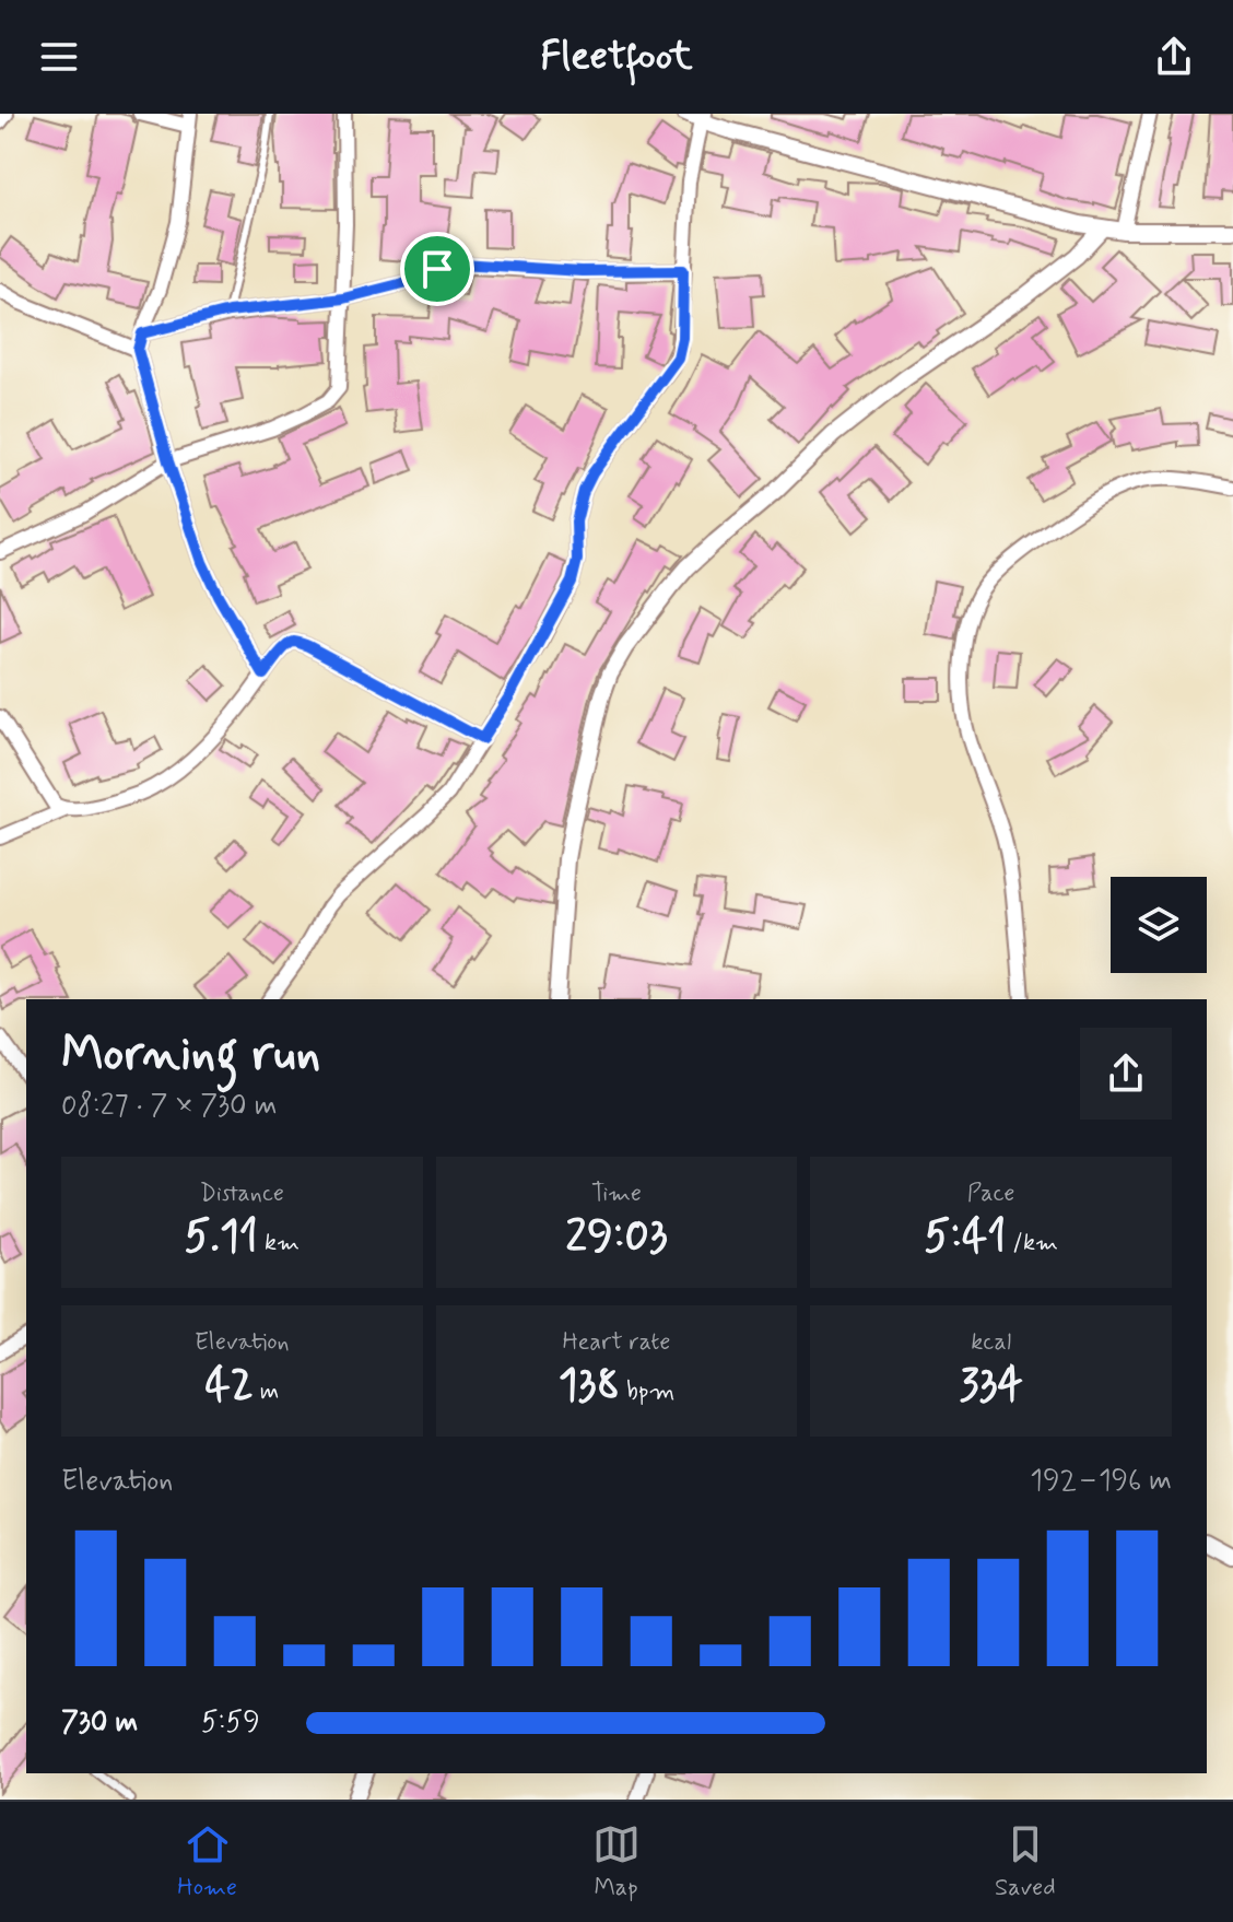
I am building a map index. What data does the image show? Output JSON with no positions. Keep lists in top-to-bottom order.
{
  "page": {
    "header": "Fleetfoot",
    "heading": ["Morning run", "08:27 · 7 × 730 m"],
    "stats": [
      ["Distance", "5.11 km"],
      ["Time", "29:03"],
      ["Pace", "5:41 /km"],
      ["Elevation", "42 m"],
      ["Heart rate", "138 bpm"],
      ["kcal", "334"]
    ],
    "chart": ["Elevation", "192–196 m"],
    "list": [
      {
        "name": "730 m",
        "note": "5:59"
      }
    ],
    "tabs": ["Home", "Map", "Saved"]
  }
}
